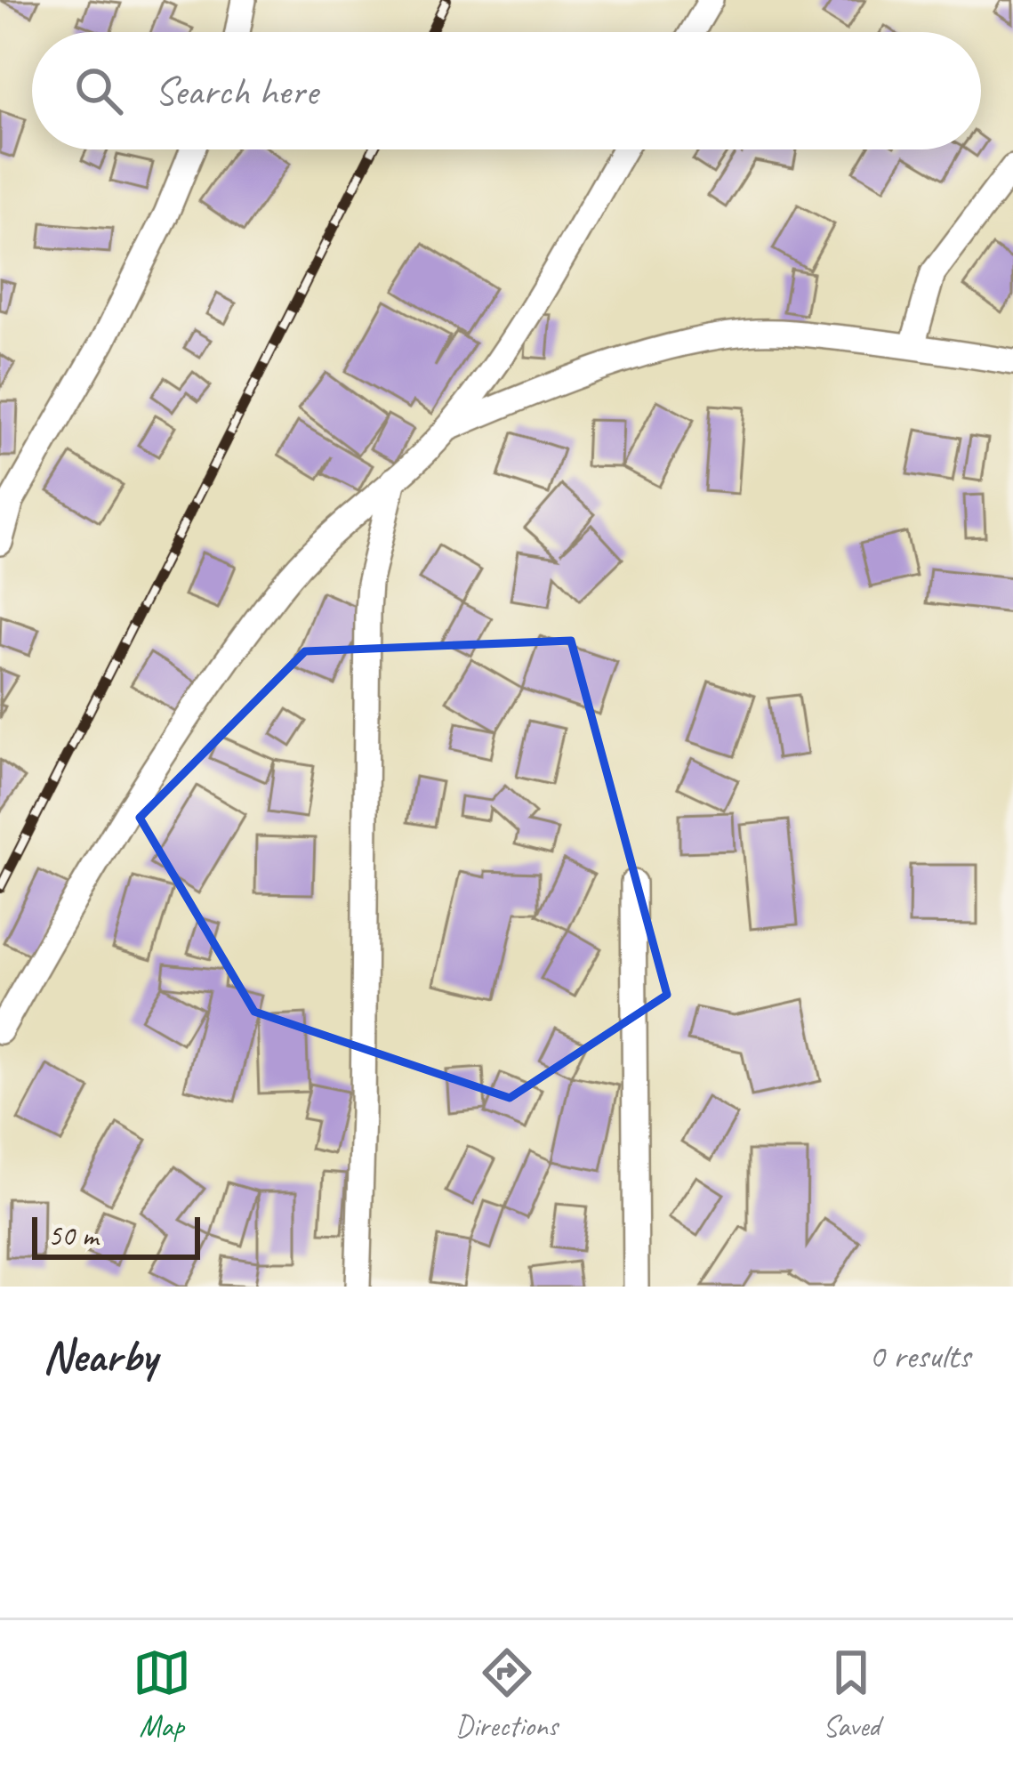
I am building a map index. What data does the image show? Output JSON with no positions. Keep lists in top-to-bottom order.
{
  "scale_bar": "50 m",
  "page": {
    "search": "Search here",
    "scale": "50 m",
    "heading": ["Nearby", "0 results"],
    "nav": ["Map", "Directions", "Saved"]
  }
}
